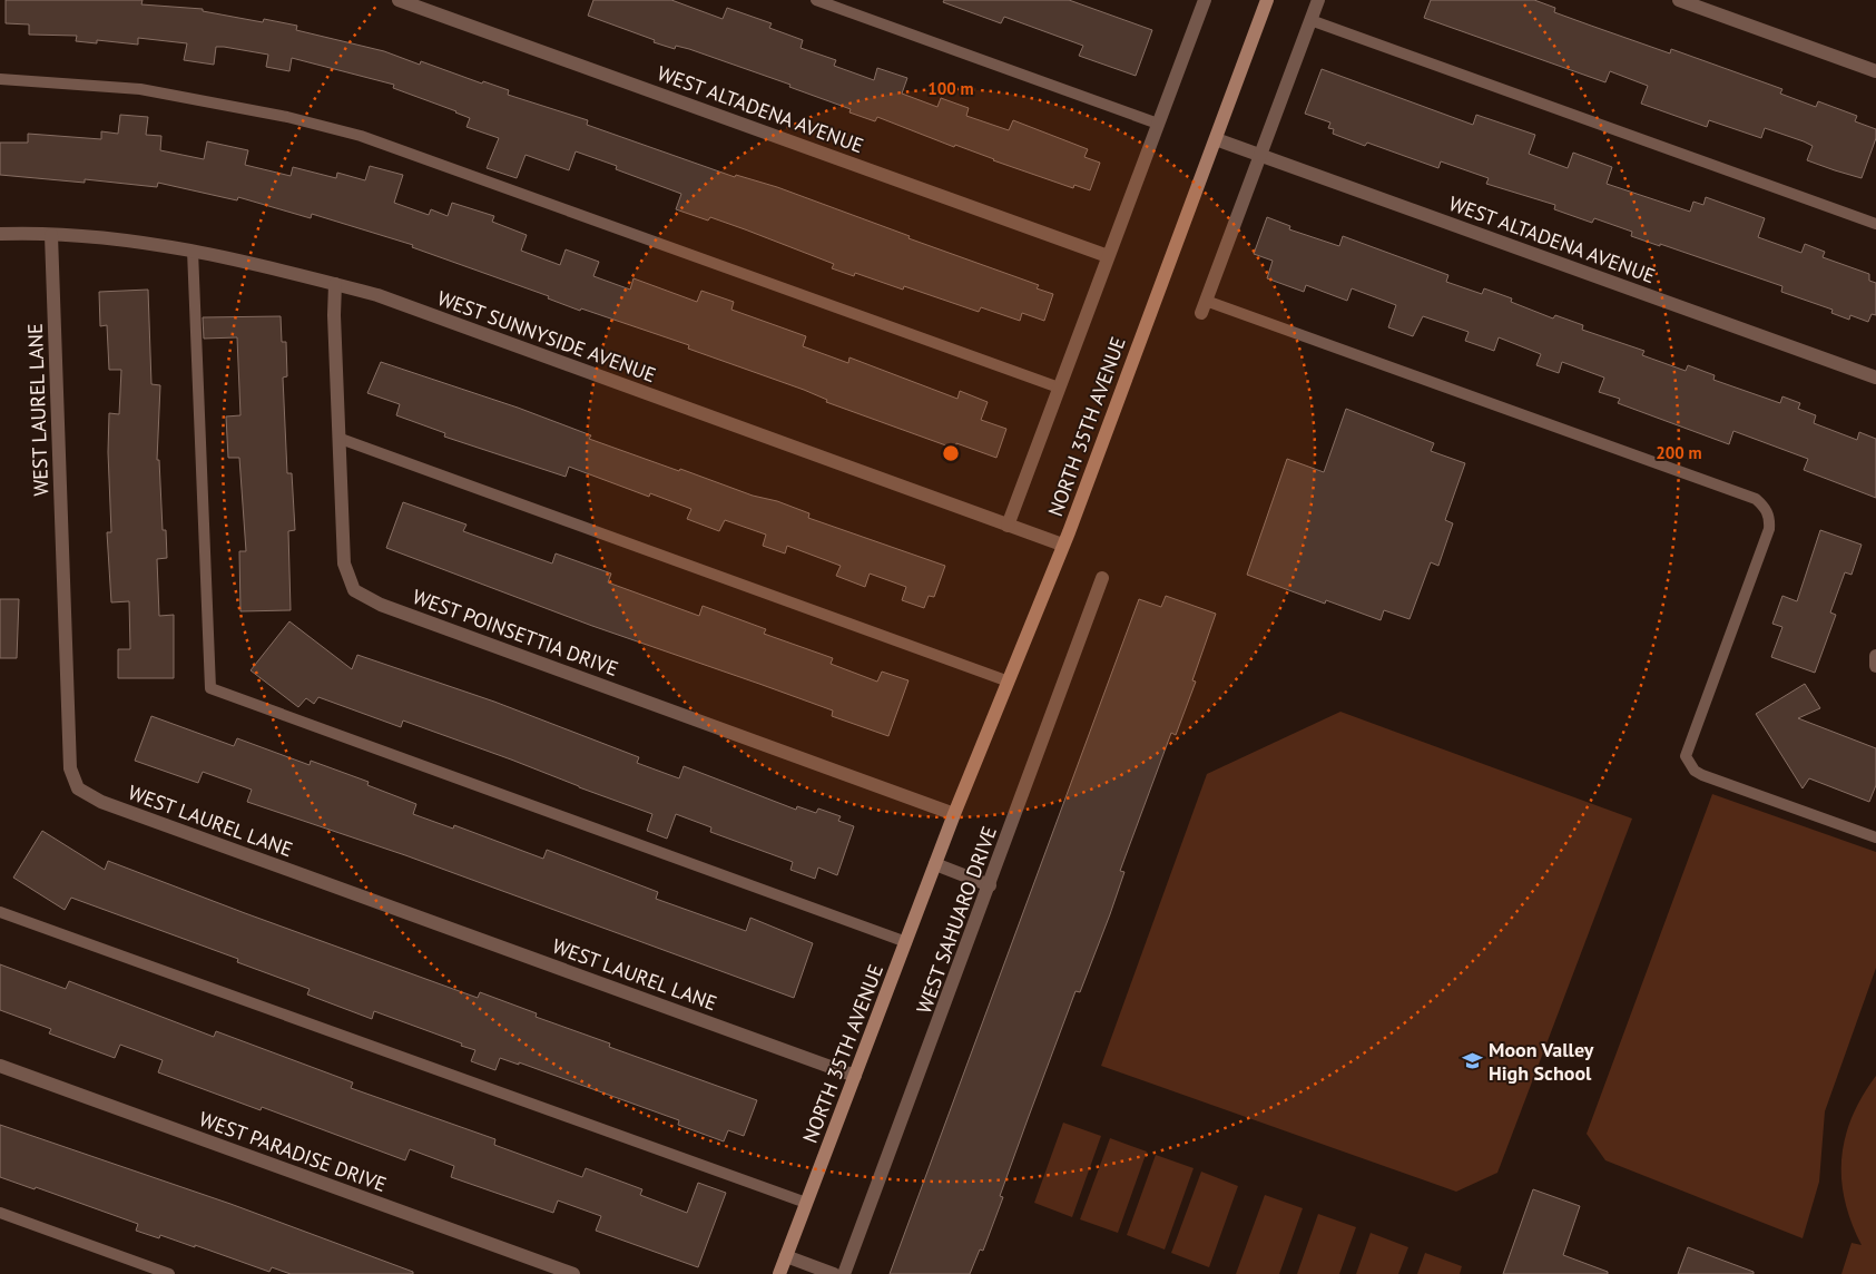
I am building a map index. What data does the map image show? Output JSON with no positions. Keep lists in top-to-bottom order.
{
  "streets": {
    "main road": ["NORTH 35TH AVENUE"],
    "street": [
      "WEST ALTADENA AVENUE",
      "WEST SUNNYSIDE AVENUE",
      "WEST LAUREL LANE",
      "WEST POINSETTIA DRIVE",
      "WEST SAHUARO DRIVE",
      "WEST PARADISE DRIVE"
    ]
  },
  "crossings": [
    ["WEST ALTADENA AVENUE", "NORTH 35TH AVENUE"],
    ["WEST SUNNYSIDE AVENUE", "WEST LAUREL LANE"],
    ["WEST SUNNYSIDE AVENUE", "NORTH 35TH AVENUE"],
    ["WEST SUNNYSIDE AVENUE", "WEST POINSETTIA DRIVE"],
    ["WEST LAUREL LANE", "NORTH 35TH AVENUE"],
    ["NORTH 35TH AVENUE", "WEST POINSETTIA DRIVE"]
  ],
  "places": {
    "school or university": ["Moon Valley High School"]
  },
  "rings": ["100 m", "200 m"]
}
